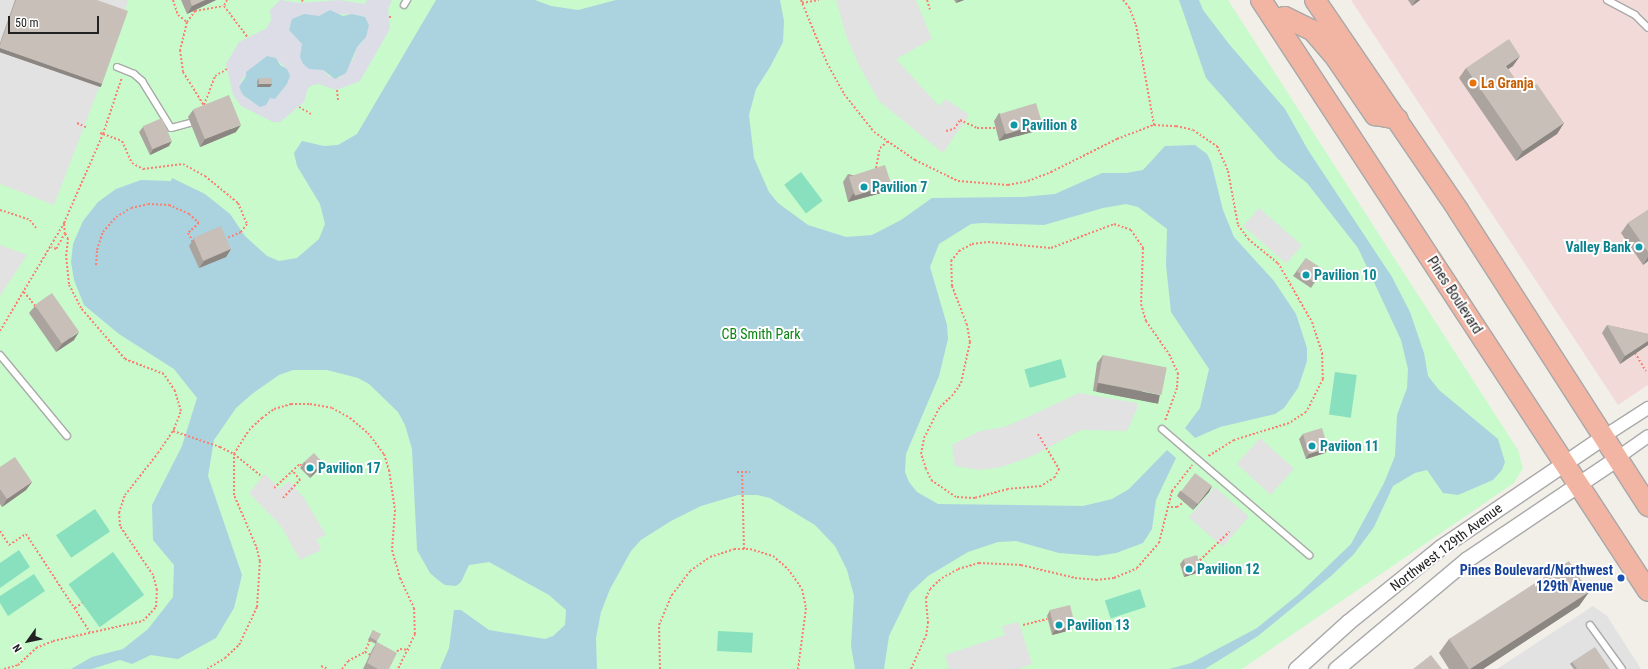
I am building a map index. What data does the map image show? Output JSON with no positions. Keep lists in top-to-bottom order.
{
  "streets": {
    "highway": ["Pines Boulevard"],
    "street": ["Northwest 129th Avenue"]
  },
  "crossings": [
    ["Pines Boulevard", "Northwest 129th Avenue"]
  ],
  "parks": ["CB Smith Park"],
  "places": [
    "La Granja",
    "Pavilion 8",
    "Pavilion 7",
    "Valley Bank",
    "Pavilion 10",
    "Paviion 11",
    "Pavilion 17",
    "Pavilion 12",
    "Pines Boulevard/Northwest 129th Avenue",
    "Pavilion 13"
  ],
  "scale_bar": "50 m",
  "north": "bottom left"
}
